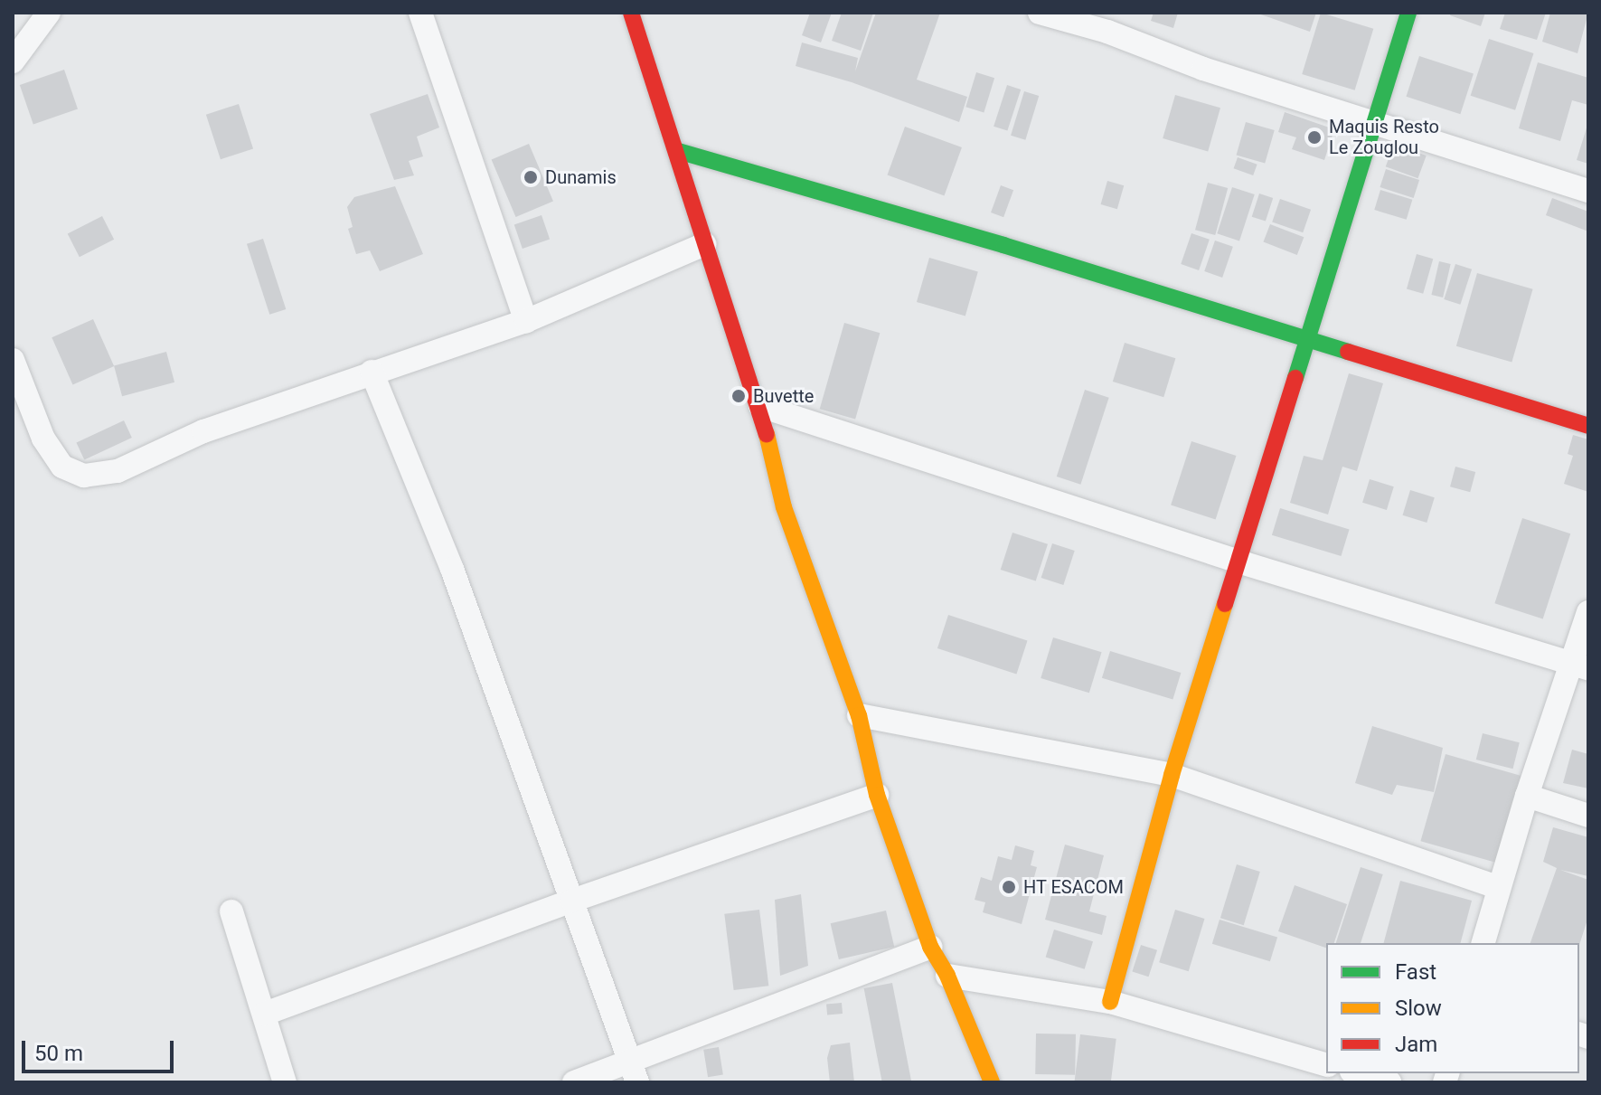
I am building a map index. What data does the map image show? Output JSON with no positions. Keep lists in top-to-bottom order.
{
  "places": [
    "Maquis Resto Le Zouglou",
    "Dunamis",
    "Buvette",
    "HT ESACOM"
  ],
  "legend": ["Fast", "Slow", "Jam"],
  "scale_bar": "50 m"
}
